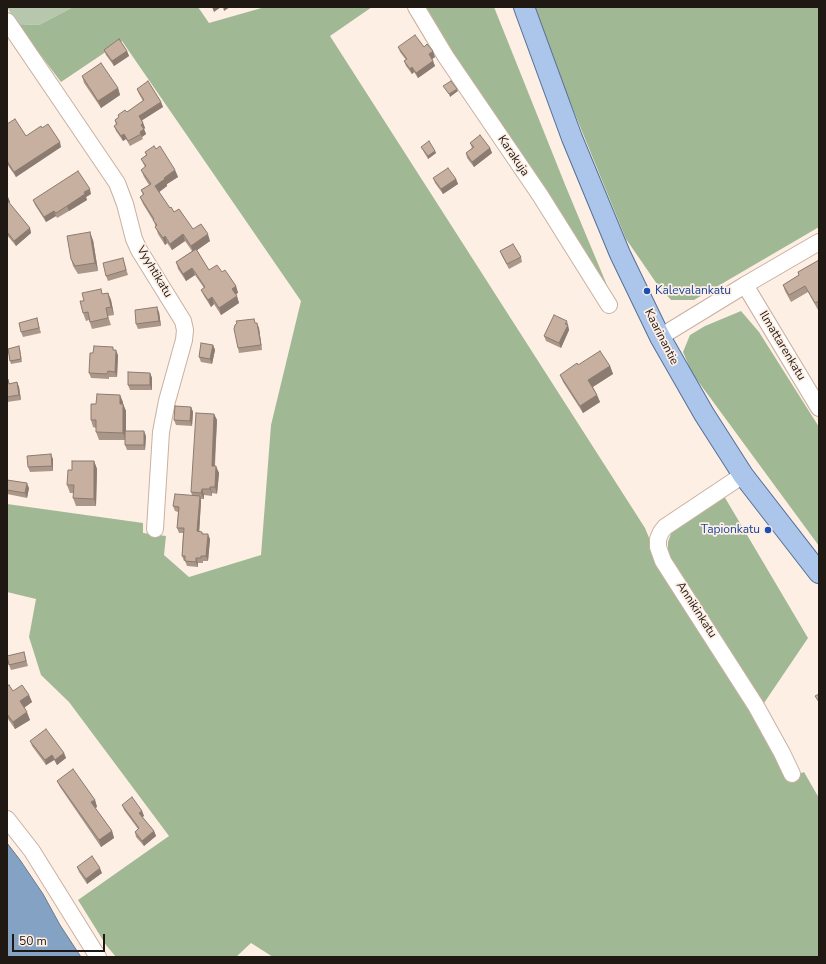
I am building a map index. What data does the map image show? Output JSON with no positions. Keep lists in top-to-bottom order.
{
  "streets": {
    "main road": ["Kaarinantie"],
    "street": [
      "Karakuja",
      "Vyyhtikatu",
      "Ilmattarenkatu",
      "Annikinkatu"
    ]
  },
  "crossings": [
    ["Kaarinantie", "Annikinkatu"]
  ],
  "places": ["Kalevalankatu", "Tapionkatu"],
  "scale_bar": "50 m"
}
